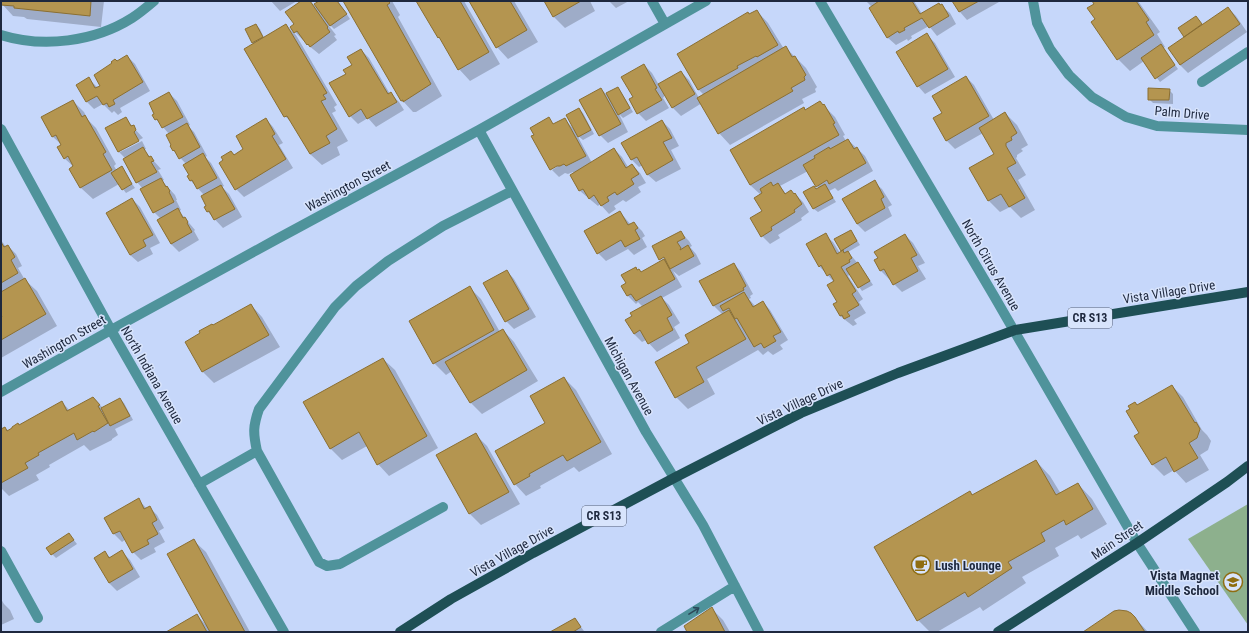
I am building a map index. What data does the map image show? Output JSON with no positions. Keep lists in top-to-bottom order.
{
  "streets": {
    "main road": ["Vista Village Drive", "CR S13", "Main Street"],
    "street": [
      "Palm Drive",
      "Washington Street",
      "North Citrus Avenue",
      "North Indiana Avenue",
      "Michigan Avenue"
    ]
  },
  "crossings": [
    ["Washington Street", "North Indiana Avenue"],
    ["Washington Street", "Michigan Avenue"],
    ["North Citrus Avenue", "Vista Village Drive"],
    ["North Citrus Avenue", "Main Street"],
    ["Vista Village Drive", "Michigan Avenue"]
  ],
  "places": {
    "cafe": ["Lush Lounge"],
    "school or university": ["Vista Magnet Middle School"]
  }
}
